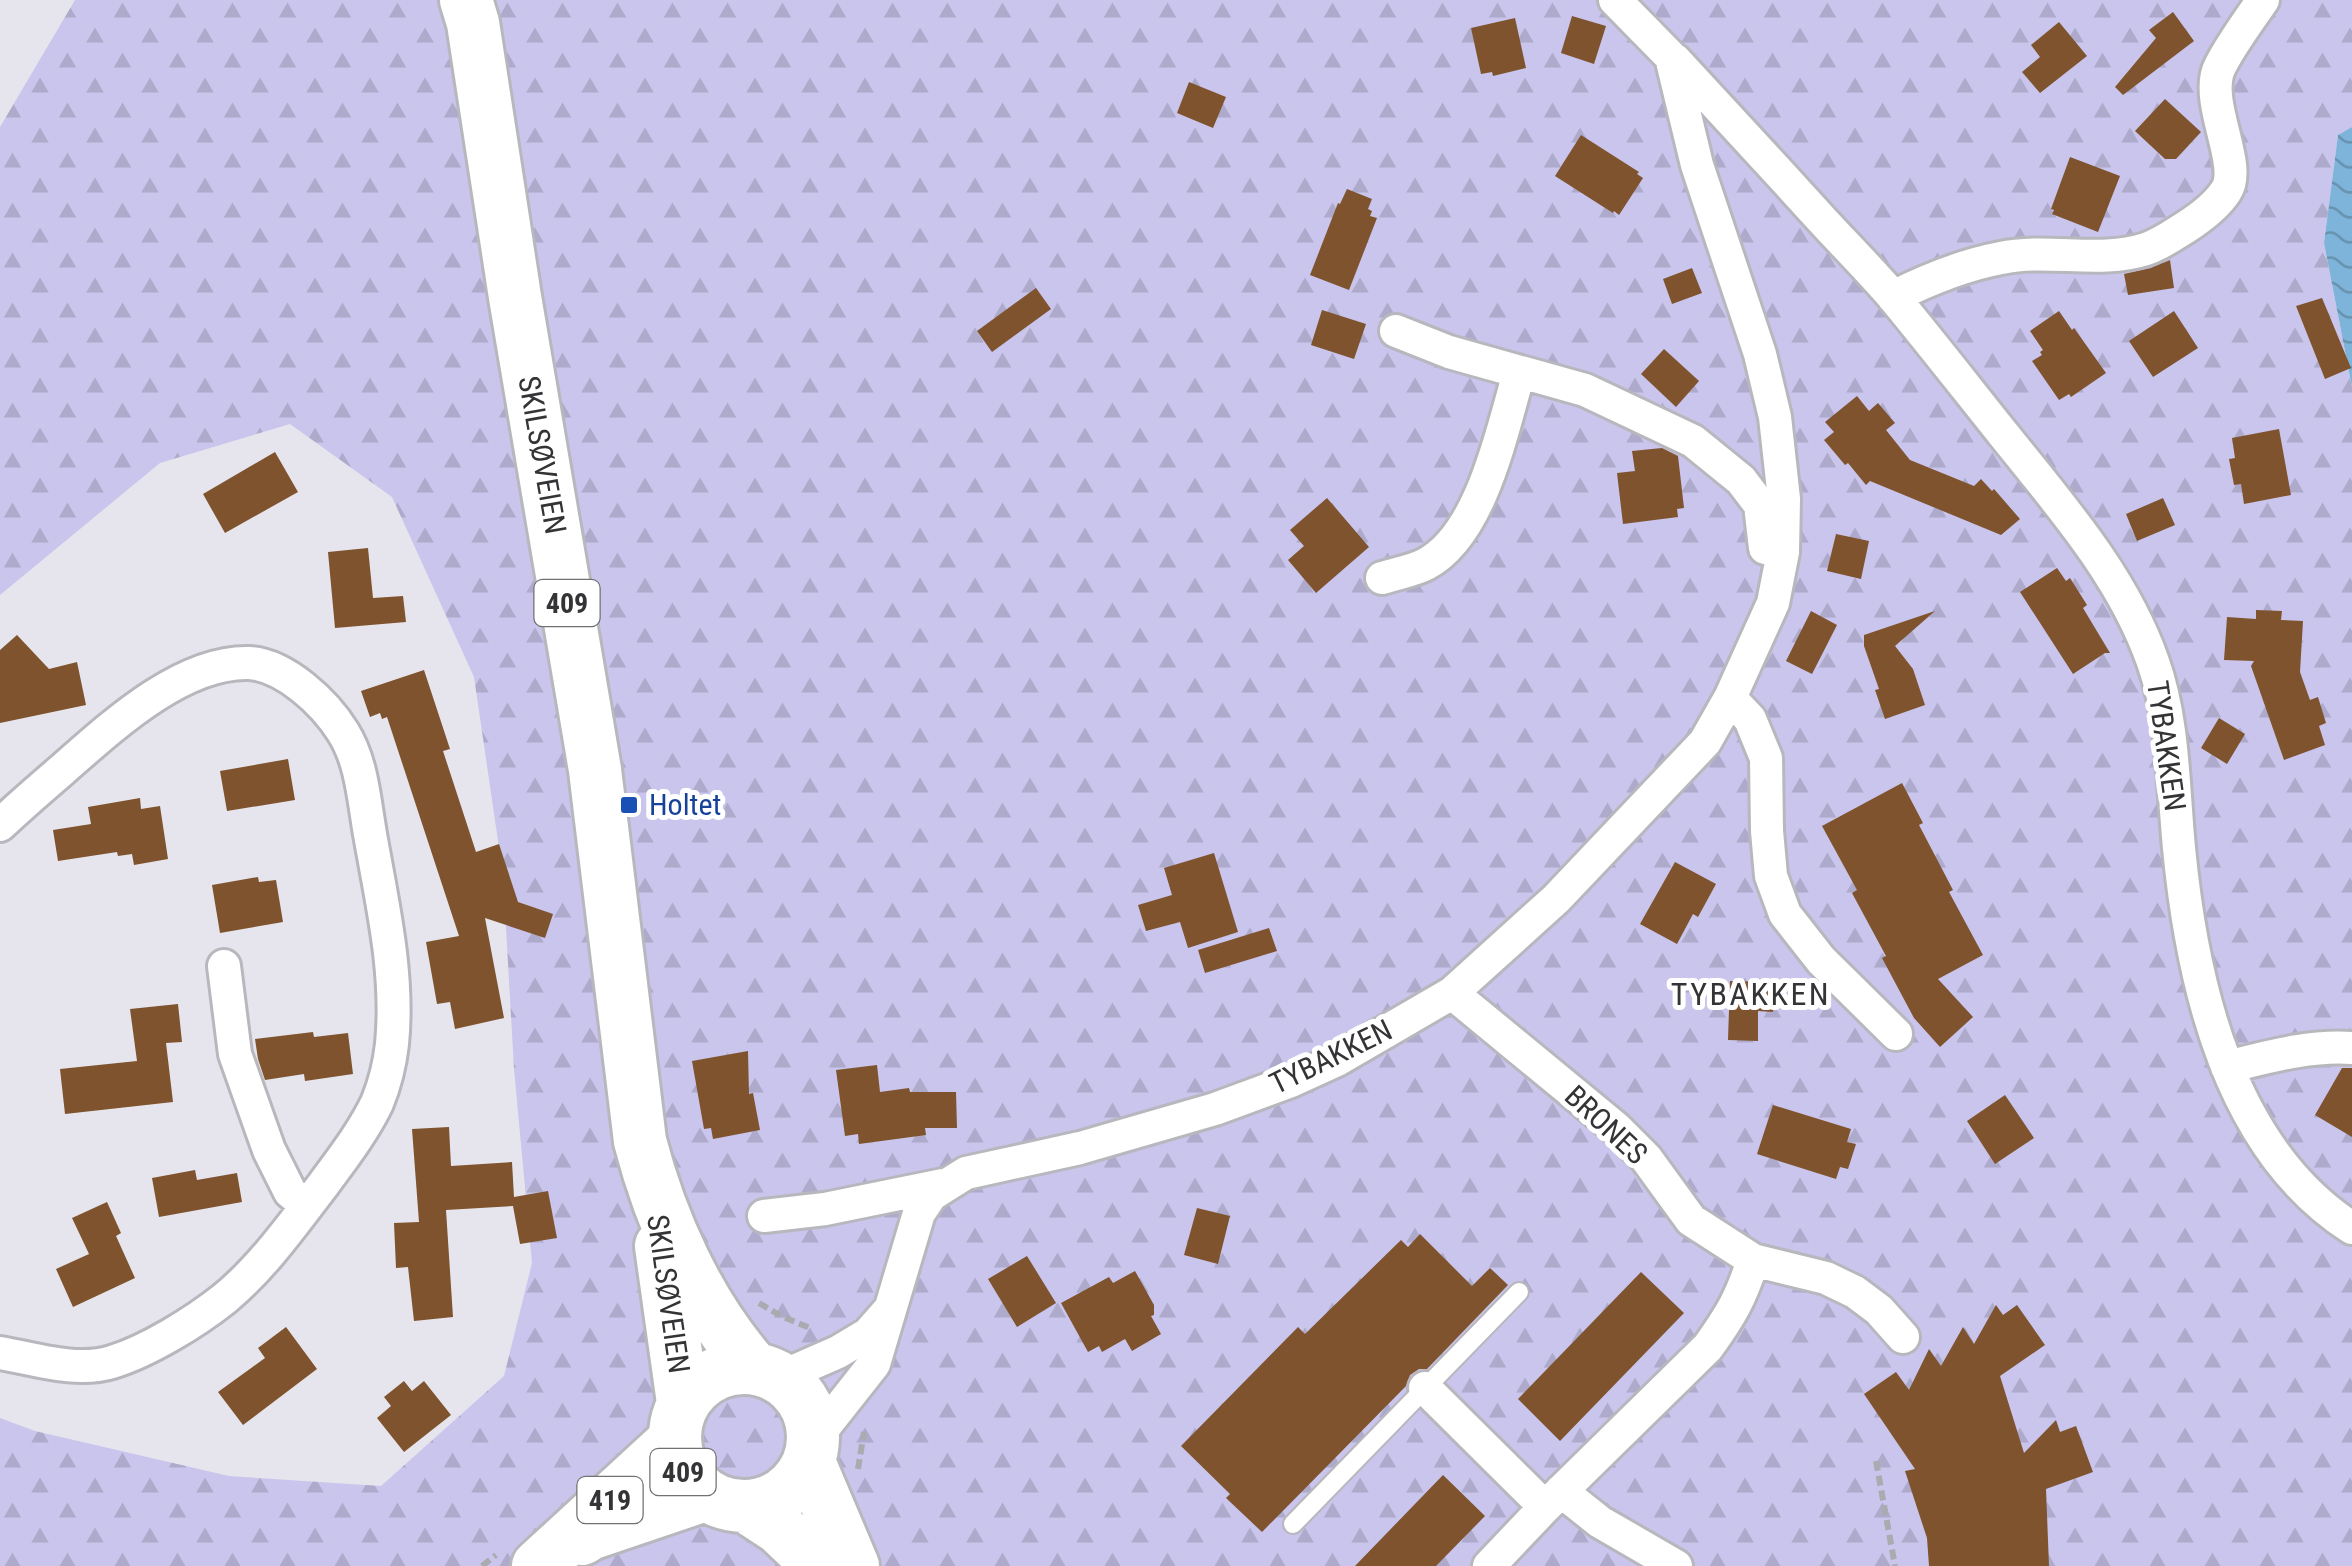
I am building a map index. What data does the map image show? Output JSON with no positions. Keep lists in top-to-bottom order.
{
  "streets": {
    "main road": ["SKILSØVEIEN", "409", "419"],
    "street": ["TYBAKKEN", "BRONES"]
  },
  "crossings": [
    ["SKILSØVEIEN", "409"],
    ["SKILSØVEIEN", "419"],
    ["409", "419"],
    ["TYBAKKEN", "BRONES"]
  ],
  "districts": ["TYBAKKEN"],
  "places": {
    "transit": ["Holtet"]
  }
}
